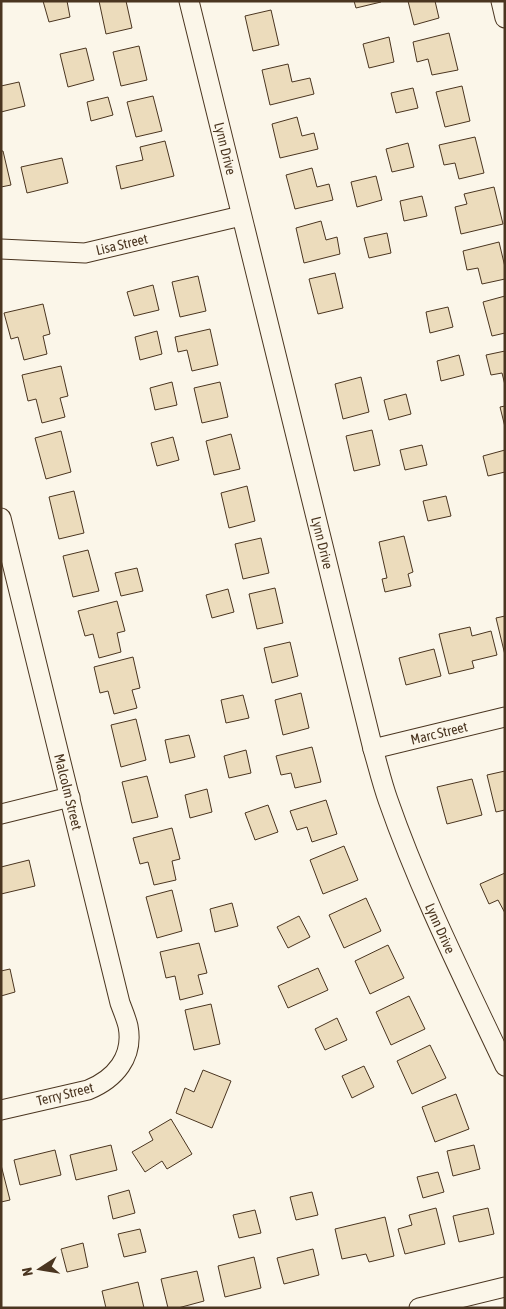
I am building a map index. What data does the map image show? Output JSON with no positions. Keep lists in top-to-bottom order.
{
  "streets": {
    "street": [
      "Lynn Drive",
      "Lisa Street",
      "Marc Street",
      "Malcolm Street",
      "Terry Street"
    ]
  },
  "crossings": [
    ["Lynn Drive", "Lisa Street"],
    ["Lynn Drive", "Marc Street"],
    ["Malcolm Street", "Terry Street"]
  ],
  "north": "left"
}
